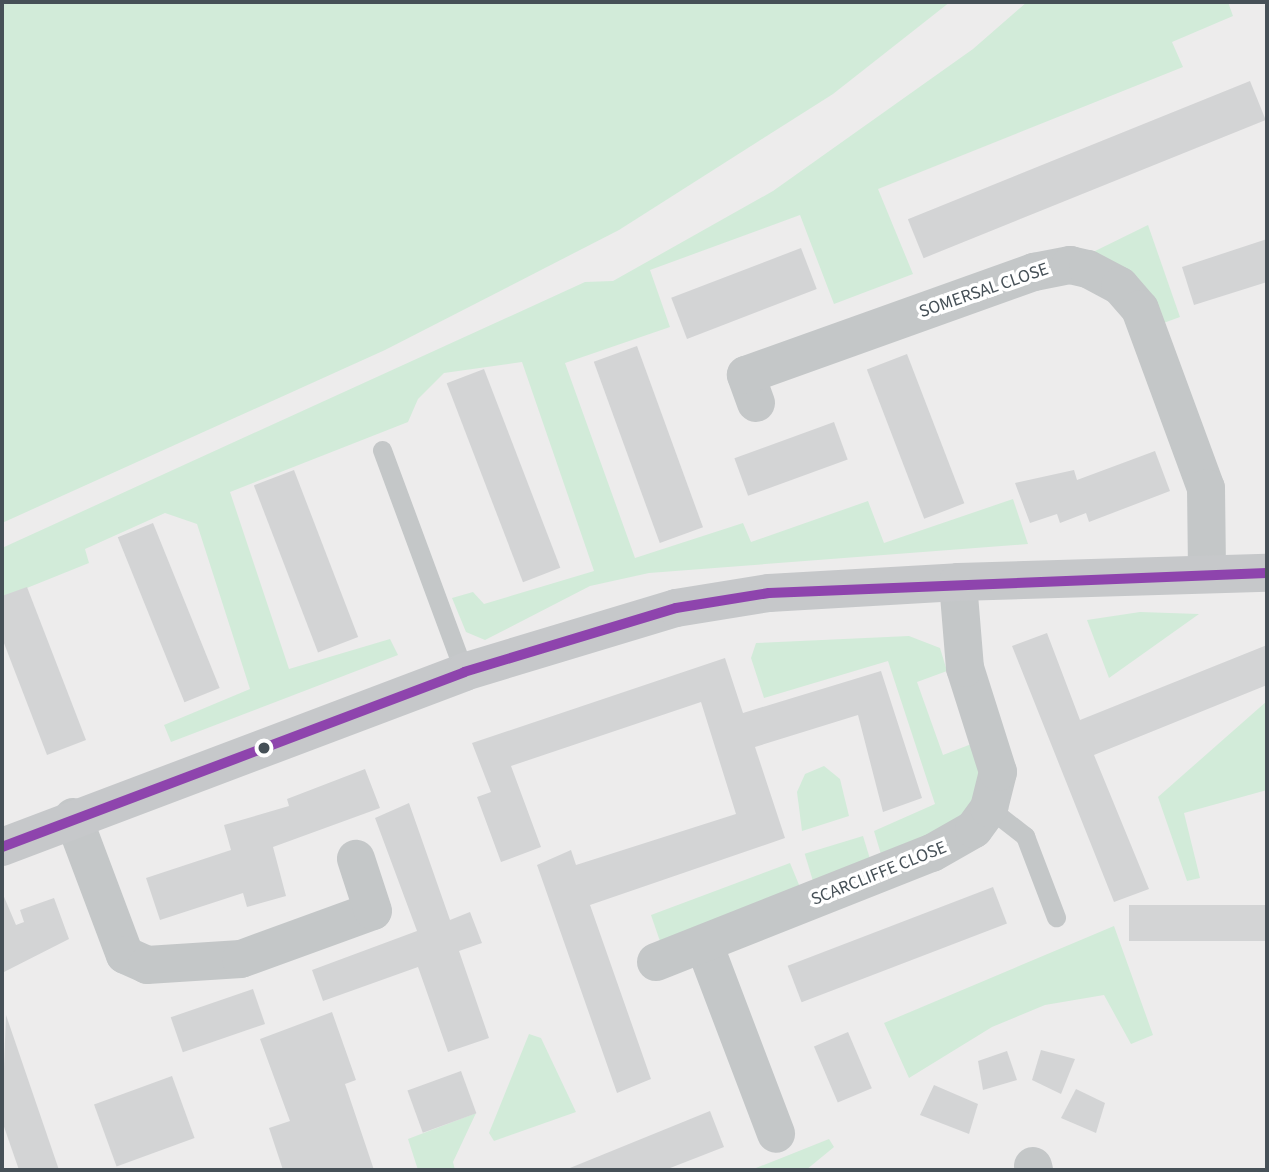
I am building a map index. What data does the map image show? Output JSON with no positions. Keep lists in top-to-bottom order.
{
  "streets": {
    "street": ["SOMERSAL CLOSE", "SCARCLIFFE CLOSE"]
  }
}
